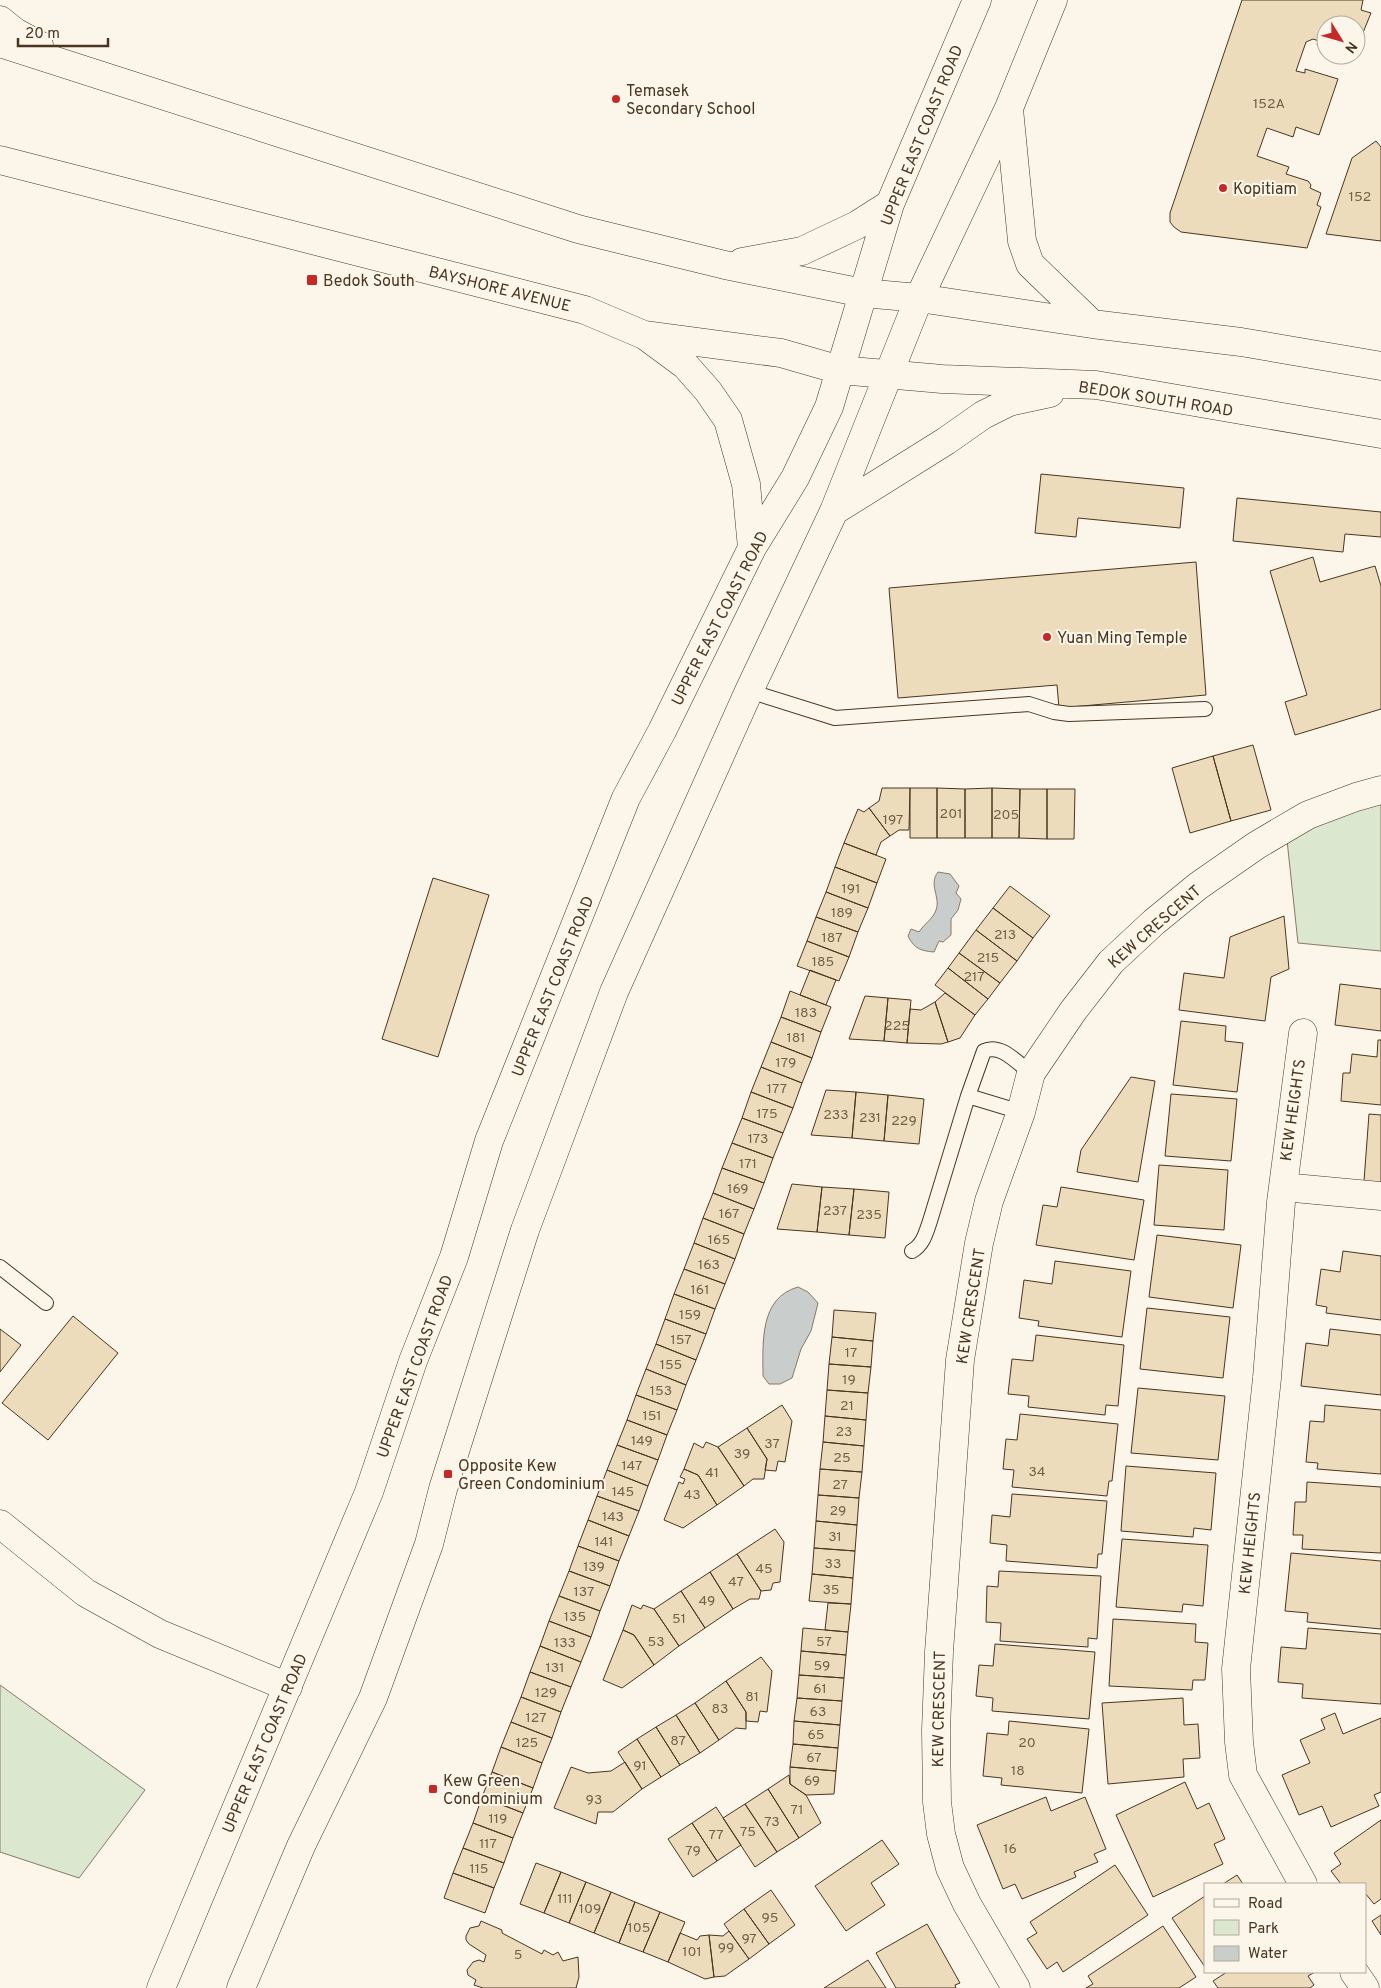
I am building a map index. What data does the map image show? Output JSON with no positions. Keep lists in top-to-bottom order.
{
  "streets": {
    "main road": [
      "UPPER EAST COAST ROAD",
      "BAYSHORE AVENUE",
      "BEDOK SOUTH ROAD",
      "KEW CRESCENT",
      "KEW HEIGHTS"
    ]
  },
  "crossings": [
    ["UPPER EAST COAST ROAD", "BAYSHORE AVENUE"],
    ["UPPER EAST COAST ROAD", "BEDOK SOUTH ROAD"],
    ["BAYSHORE AVENUE", "BEDOK SOUTH ROAD"]
  ],
  "places": {
    "other": ["Temasek Secondary School", "Kopitiam", "Yuan Ming Temple"],
    "transit": ["Bedok South", "Opposite Kew Green Condominium", "Kew Green Condominium"]
  },
  "house_numbers": [
    "152A",
    "152",
    "201",
    "205",
    "197",
    "191",
    "189",
    "213",
    "187",
    "215",
    "185",
    "217",
    "183",
    "225",
    "181",
    "179",
    "177",
    "175",
    "233",
    "231",
    "229",
    "173",
    "171",
    "169",
    "237",
    "167",
    "235",
    "165",
    "163",
    "161",
    "159",
    "157",
    "17",
    "155",
    "19",
    "153",
    "21",
    "151",
    "23",
    "149",
    "37",
    "39",
    "25",
    "147",
    "34",
    "41",
    "27",
    "145",
    "43",
    "29",
    "143",
    "31",
    "141",
    "33",
    "139",
    "45",
    "47",
    "35",
    "137",
    "49",
    "135",
    "51",
    "53",
    "57",
    "133",
    "59",
    "131",
    "61",
    "129",
    "81",
    "83",
    "63",
    "127",
    "65",
    "87",
    "125",
    "20",
    "67",
    "91",
    "18",
    "69",
    "93",
    "71",
    "119",
    "73",
    "75",
    "77",
    "117",
    "16",
    "79",
    "115",
    "111",
    "109",
    "95",
    "105",
    "97",
    "99",
    "101",
    "5"
  ],
  "legend": ["Road", "Park", "Water"],
  "scale_bar": "20 m",
  "north": "bottom right"
}
